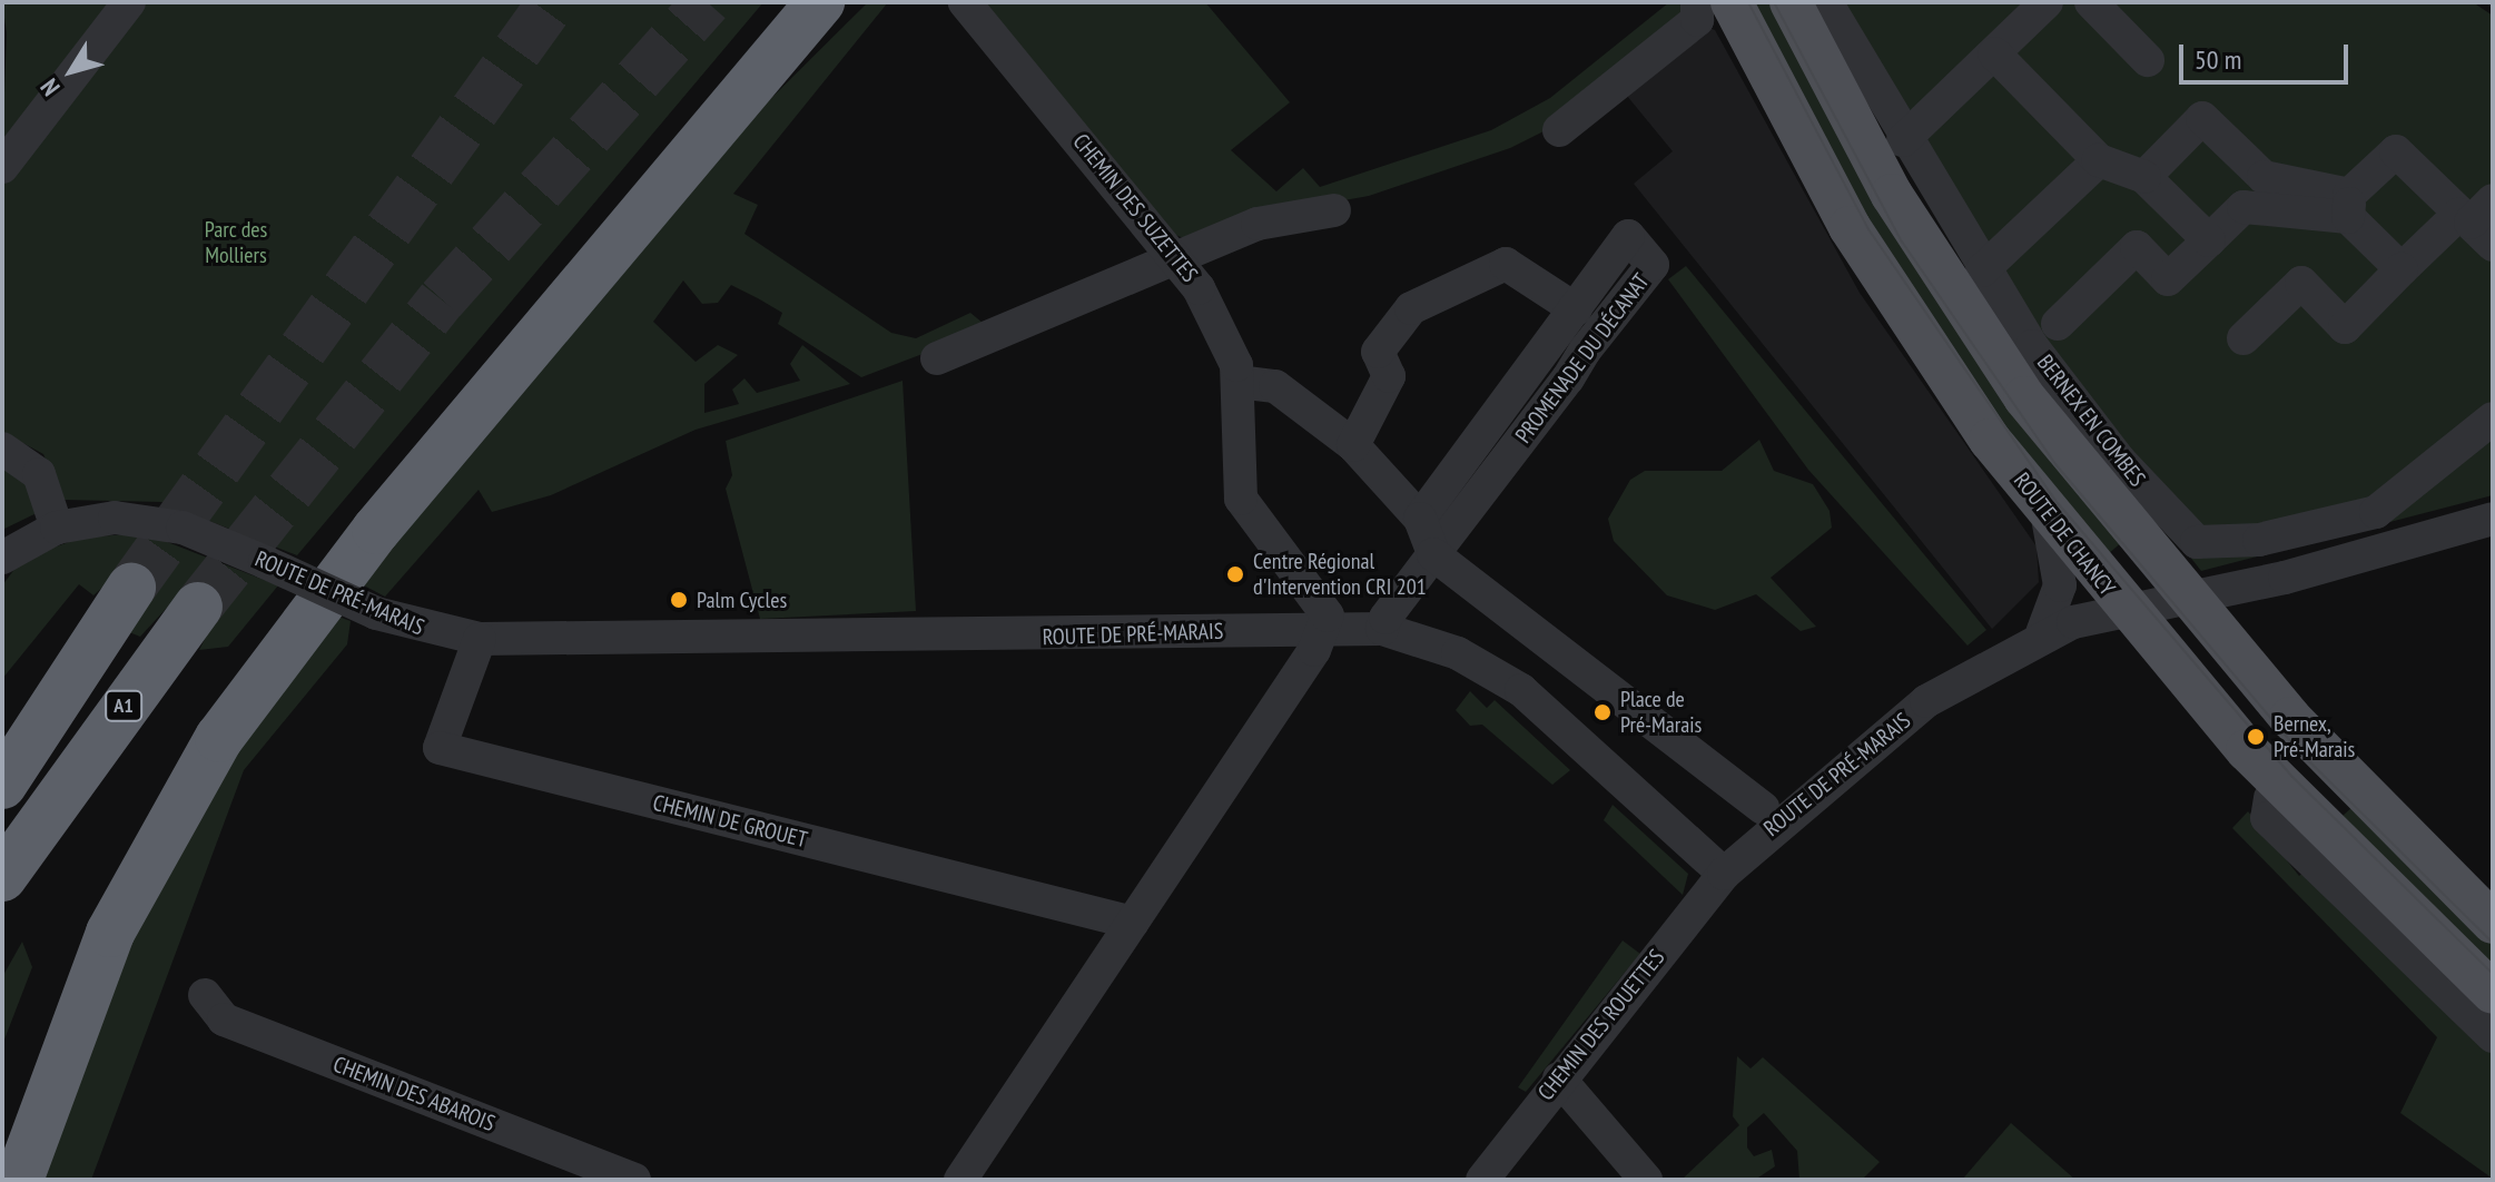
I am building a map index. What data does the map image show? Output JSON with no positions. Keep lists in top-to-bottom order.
{
  "streets": {
    "highway": ["A1"],
    "main road": ["ROUTE DE CHANCY"],
    "street": [
      "CHEMIN DES SUZETTES",
      "PROMENADE DU DÉCANAT",
      "BERNEX EN COMBES",
      "ROUTE DE PRÉ-MARAIS",
      "CHEMIN DE GROUET",
      "CHEMIN DES ROUETTES",
      "CHEMIN DES ABAROIS"
    ]
  },
  "crossings": [
    ["CHEMIN DES SUZETTES", "ROUTE DE PRÉ-MARAIS"],
    ["PROMENADE DU DÉCANAT", "ROUTE DE PRÉ-MARAIS"],
    ["ROUTE DE CHANCY", "ROUTE DE PRÉ-MARAIS"],
    ["ROUTE DE PRÉ-MARAIS", "CHEMIN DE GROUET"],
    ["ROUTE DE PRÉ-MARAIS", "CHEMIN DES ROUETTES"]
  ],
  "parks": ["Parc des Molliers"],
  "places": [
    "Centre Régional d'Intervention CRI 201",
    "Palm Cycles",
    "Place de Pré-Marais",
    "Bernex, Pré-Marais"
  ],
  "scale_bar": "50 m",
  "north": "bottom left"
}
